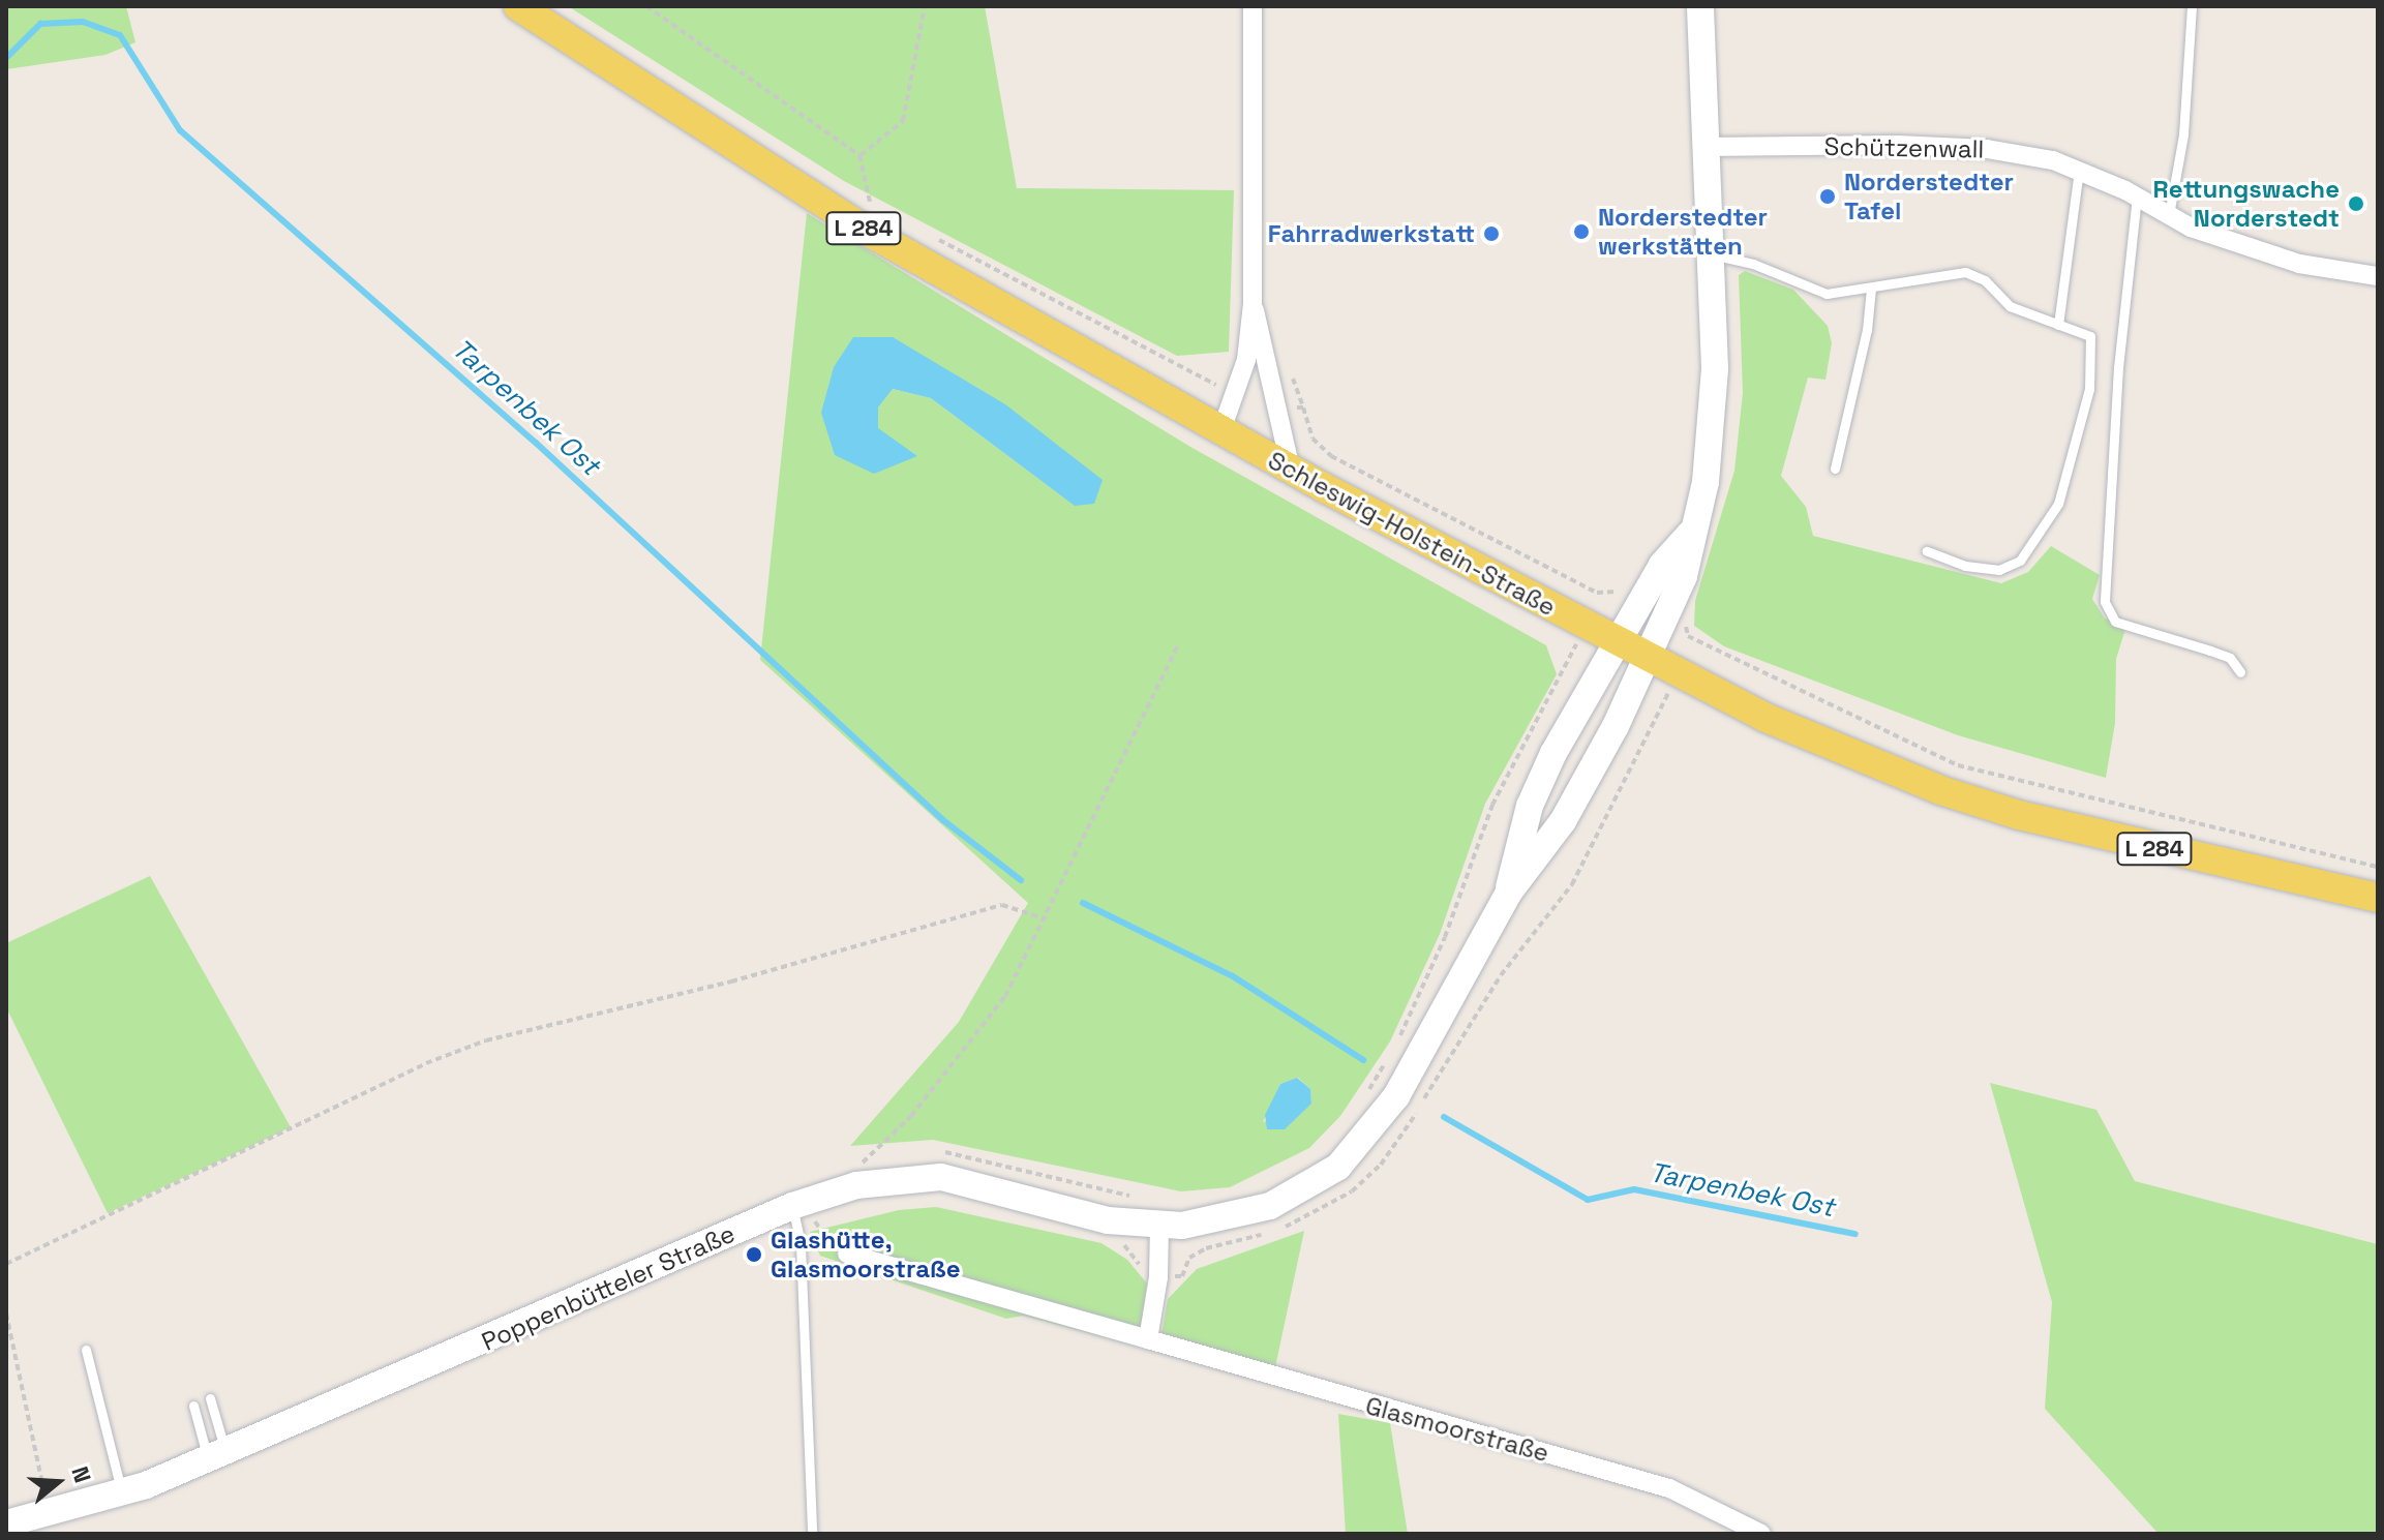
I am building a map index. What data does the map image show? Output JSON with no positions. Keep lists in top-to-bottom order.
{
  "streets": {
    "main road": ["L 284", "Schleswig-Holstein-Straße", "Poppenbütteler Straße"],
    "street": ["Schützenwall", "Glasmoorstraße"]
  },
  "crossings": [
    ["Schützenwall", "Poppenbütteler Straße"],
    ["Schleswig-Holstein-Straße", "Poppenbütteler Straße"]
  ],
  "water": ["Tarpenbek Ost"],
  "places": [
    "Norderstedter Tafel",
    "Rettungswache Norderstedt",
    "Norderstedter werkstätten",
    "Fahrradwerkstatt",
    "Glashütte, Glasmoorstraße"
  ],
  "north": "right"
}
